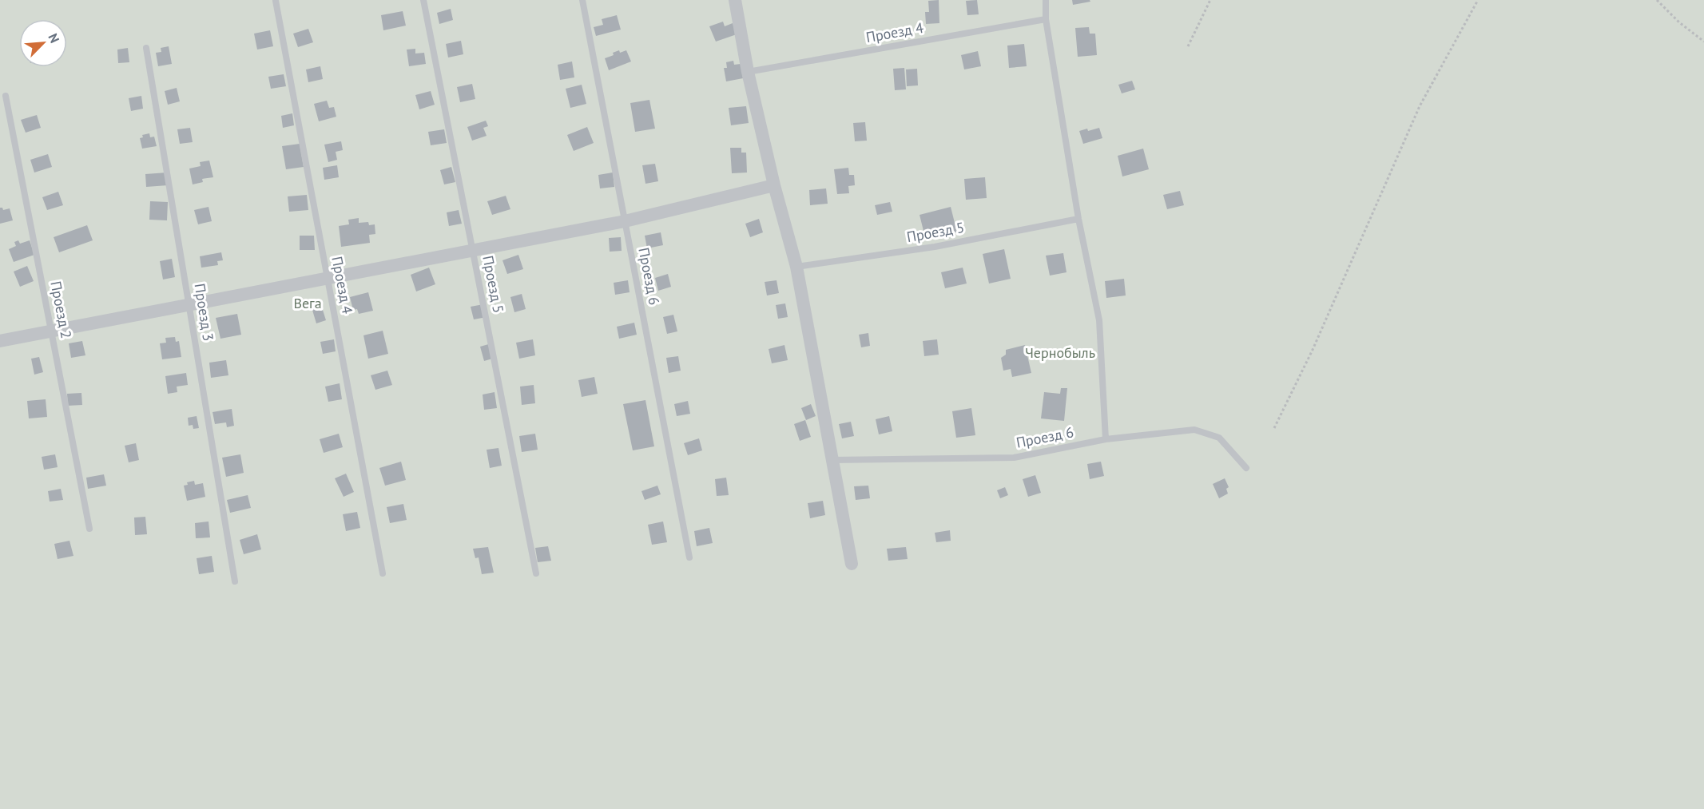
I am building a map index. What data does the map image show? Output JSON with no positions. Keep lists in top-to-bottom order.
{
  "streets": {
    "lane": [
      "Проезд 4",
      "Проезд 5",
      "Проезд 6",
      "Проезд 2",
      "Проезд 3"
    ]
  },
  "parks": ["Вега", "Чернобыль"],
  "north": "top right"
}
